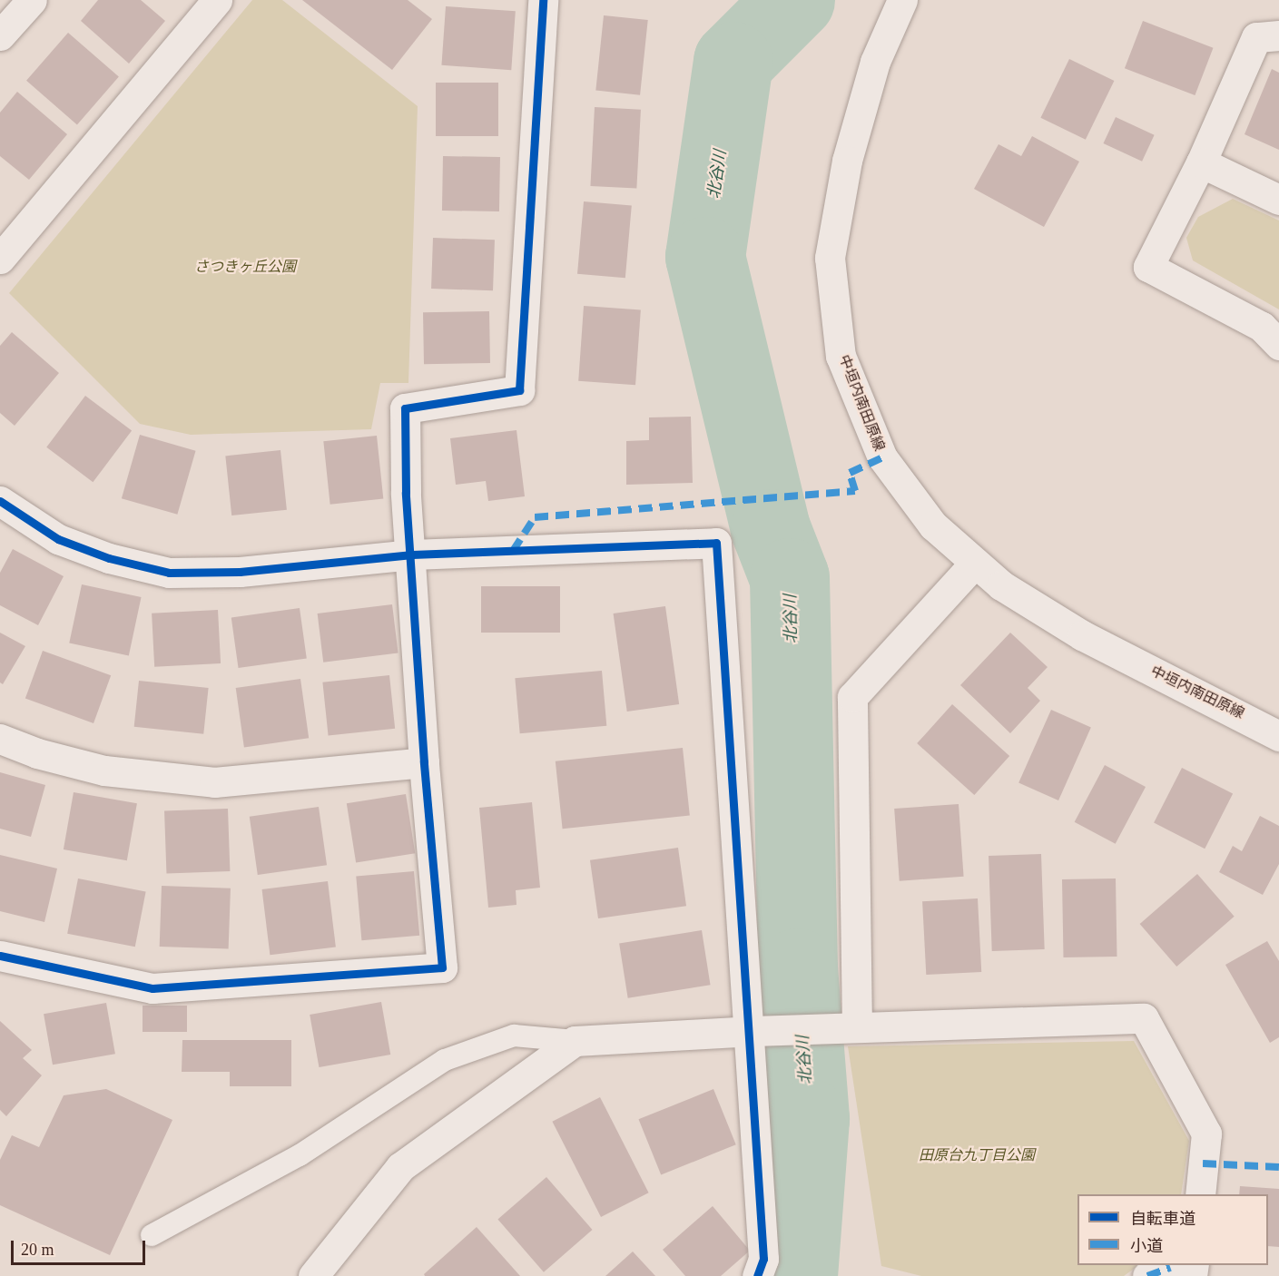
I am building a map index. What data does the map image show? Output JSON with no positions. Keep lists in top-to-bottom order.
{
  "streets": {
    "street": ["中垣内南田原線"]
  },
  "water": ["北谷川"],
  "parks": ["さつきヶ丘公園", "田原台九丁目公園"],
  "legend": ["自転車道", "小道"],
  "scale_bar": "20 m"
}
